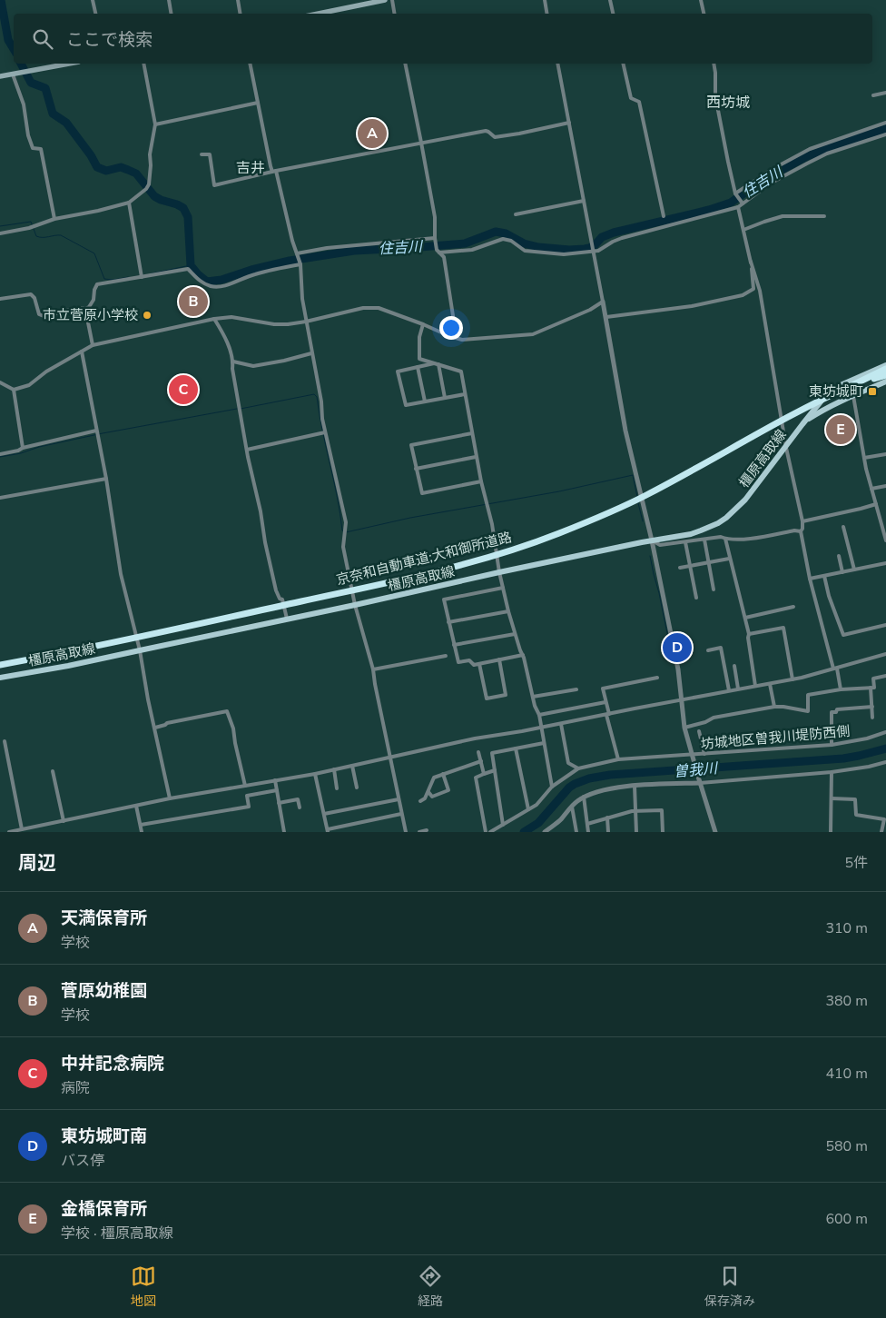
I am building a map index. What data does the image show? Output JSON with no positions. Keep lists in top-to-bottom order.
{
  "streets": {
    "highway": ["京奈和自動車道;大和御所道路"],
    "main road": ["橿原高取線"],
    "street": ["坊城地区曽我川堤防西側"]
  },
  "districts": ["西坊城", "吉井"],
  "water": ["住吉川", "曽我川"],
  "places": {
    "other": ["市立菅原小学校"],
    "transit": ["東坊城町"]
  },
  "page": {
    "search": "ここで検索",
    "pins": [
      "A",
      "B",
      "C",
      "E",
      "D"
    ],
    "heading": ["周辺", "5件"],
    "list": [
      {
        "mark": "A",
        "name": "天満保育所",
        "note": "学校",
        "value": "310 m"
      },
      {
        "mark": "B",
        "name": "菅原幼稚園",
        "note": "学校",
        "value": "380 m"
      },
      {
        "mark": "C",
        "name": "中井記念病院",
        "note": "病院",
        "value": "410 m"
      },
      {
        "mark": "D",
        "name": "東坊城町南",
        "note": "バス停",
        "value": "580 m"
      },
      {
        "mark": "E",
        "name": "金橋保育所",
        "note": "学校 · 橿原高取線",
        "value": "600 m"
      }
    ],
    "nav": ["地図", "経路", "保存済み"]
  }
}
